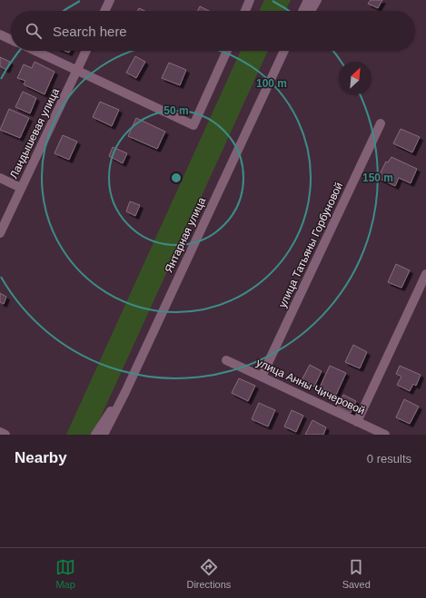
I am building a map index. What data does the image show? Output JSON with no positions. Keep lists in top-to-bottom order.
{
  "streets": {
    "street": [
      "Ландышевая улица",
      "Янтарная улица",
      "улица Татьяны Горбуновой",
      "улица Анны Чичеровой"
    ]
  },
  "crossings": [
    ["улица Татьяны Горбуновой", "улица Анны Чичеровой"]
  ],
  "north": "top right",
  "page": {
    "search": "Search here",
    "heading": ["Nearby", "0 results"],
    "nav": ["Map", "Directions", "Saved"]
  },
  "rings": ["100 m", "50 m", "150 m"]
}
